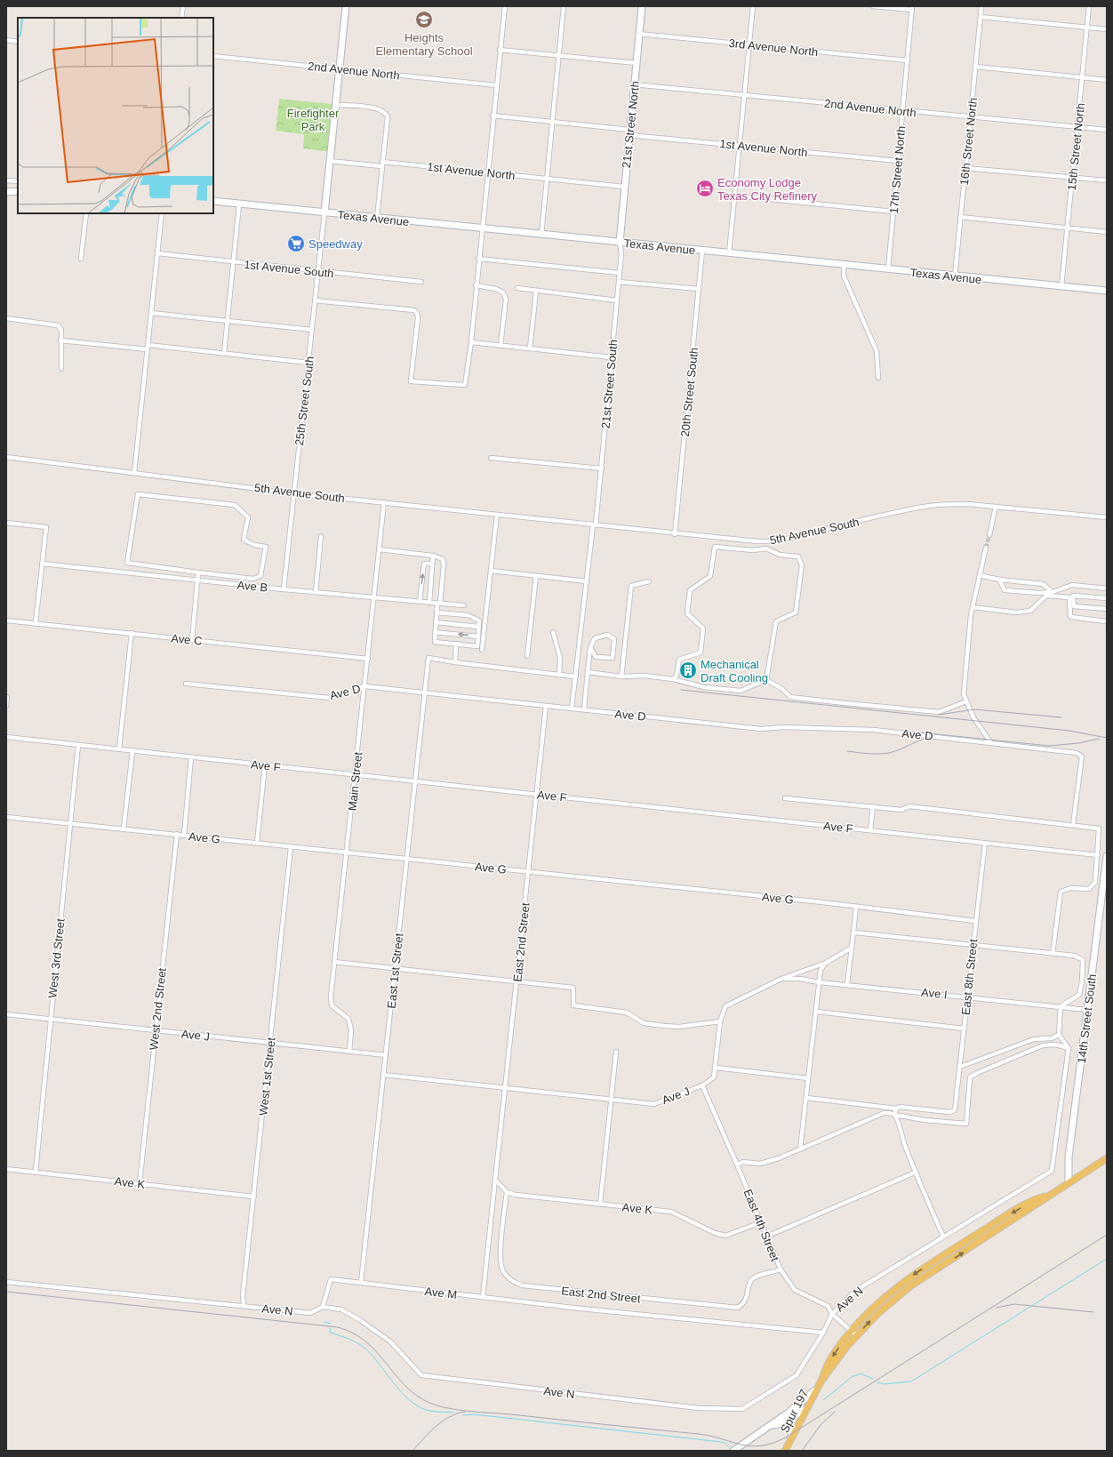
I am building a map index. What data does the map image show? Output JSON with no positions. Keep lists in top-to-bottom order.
{
  "streets": {
    "main road": [
      "21st Street North",
      "Texas Avenue",
      "14th Street South",
      "Spur 197"
    ],
    "street": [
      "3rd Avenue North",
      "2nd Avenue North",
      "16th Street North",
      "15th Street North",
      "1st Avenue North",
      "17th Street North",
      "1st Avenue South",
      "21st Street South",
      "20th Street South",
      "25th Street South",
      "5th Avenue South",
      "Ave B",
      "Ave C",
      "Ave D",
      "Ave F",
      "Main Street",
      "Ave G",
      "East 2nd Street",
      "West 3rd Street",
      "East 1st Street",
      "East 8th Street",
      "Ave I",
      "West 2nd Street",
      "Ave J",
      "West 1st Street",
      "Ave K",
      "East 4th Street",
      "Ave M",
      "Ave N"
    ]
  },
  "crossings": [
    ["3rd Avenue North", "21st Street North"],
    ["3rd Avenue North", "17th Street North"],
    ["2nd Avenue North", "21st Street North"],
    ["2nd Avenue North", "16th Street North"],
    ["2nd Avenue North", "15th Street North"],
    ["2nd Avenue North", "17th Street North"],
    ["21st Street North", "1st Avenue North"],
    ["21st Street North", "Texas Avenue"],
    ["21st Street North", "21st Street South"],
    ["16th Street North", "Texas Avenue"],
    ["15th Street North", "Texas Avenue"],
    ["1st Avenue North", "17th Street North"],
    ["17th Street North", "Texas Avenue"],
    ["Texas Avenue", "21st Street South"],
    ["Texas Avenue", "20th Street South"],
    ["Texas Avenue", "25th Street South"],
    ["1st Avenue South", "25th Street South"],
    ["21st Street South", "5th Avenue South"],
    ["21st Street South", "Ave D"],
    ["20th Street South", "5th Avenue South"],
    ["25th Street South", "5th Avenue South"],
    ["25th Street South", "Ave B"],
    ["5th Avenue South", "Main Street"],
    ["Ave B", "Main Street"],
    ["Ave C", "Main Street"],
    ["Ave D", "Main Street"],
    ["Ave D", "East 2nd Street"],
    ["Ave D", "East 1st Street"],
    ["Ave F", "Main Street"],
    ["Ave F", "East 2nd Street"],
    ["Ave F", "West 3rd Street"],
    ["Ave F", "East 1st Street"],
    ["Ave F", "East 8th Street"],
    ["Main Street", "Ave G"],
    ["Main Street", "Ave J"],
    ["Ave G", "East 2nd Street"],
    ["Ave G", "West 3rd Street"],
    ["Ave G", "East 1st Street"],
    ["Ave G", "East 8th Street"],
    ["Ave G", "West 2nd Street"],
    ["Ave G", "West 1st Street"],
    ["East 2nd Street", "Ave J"],
    ["East 2nd Street", "Ave K"],
    ["East 2nd Street", "East 4th Street"],
    ["East 2nd Street", "Ave M"],
    ["West 3rd Street", "Ave J"],
    ["West 3rd Street", "Ave K"],
    ["East 1st Street", "Ave J"],
    ["East 1st Street", "Ave M"],
    ["East 8th Street", "Ave I"],
    ["Ave I", "14th Street South"],
    ["Ave I", "Ave J"],
    ["West 2nd Street", "Ave J"],
    ["West 2nd Street", "Ave K"],
    ["Ave J", "West 1st Street"],
    ["Ave J", "East 4th Street"],
    ["West 1st Street", "Ave K"],
    ["West 1st Street", "Ave N"],
    ["Ave K", "East 4th Street"],
    ["East 4th Street", "Ave N"],
    ["Ave M", "Ave N"]
  ],
  "parks": ["Firefighter Park"],
  "places": {
    "school or university": ["Heights Elementary School"],
    "hotel": ["Economy Lodge Texas City Refinery"],
    "supermarket": ["Speedway"],
    "building": ["Mechanical Draft Cooling"]
  }
}
